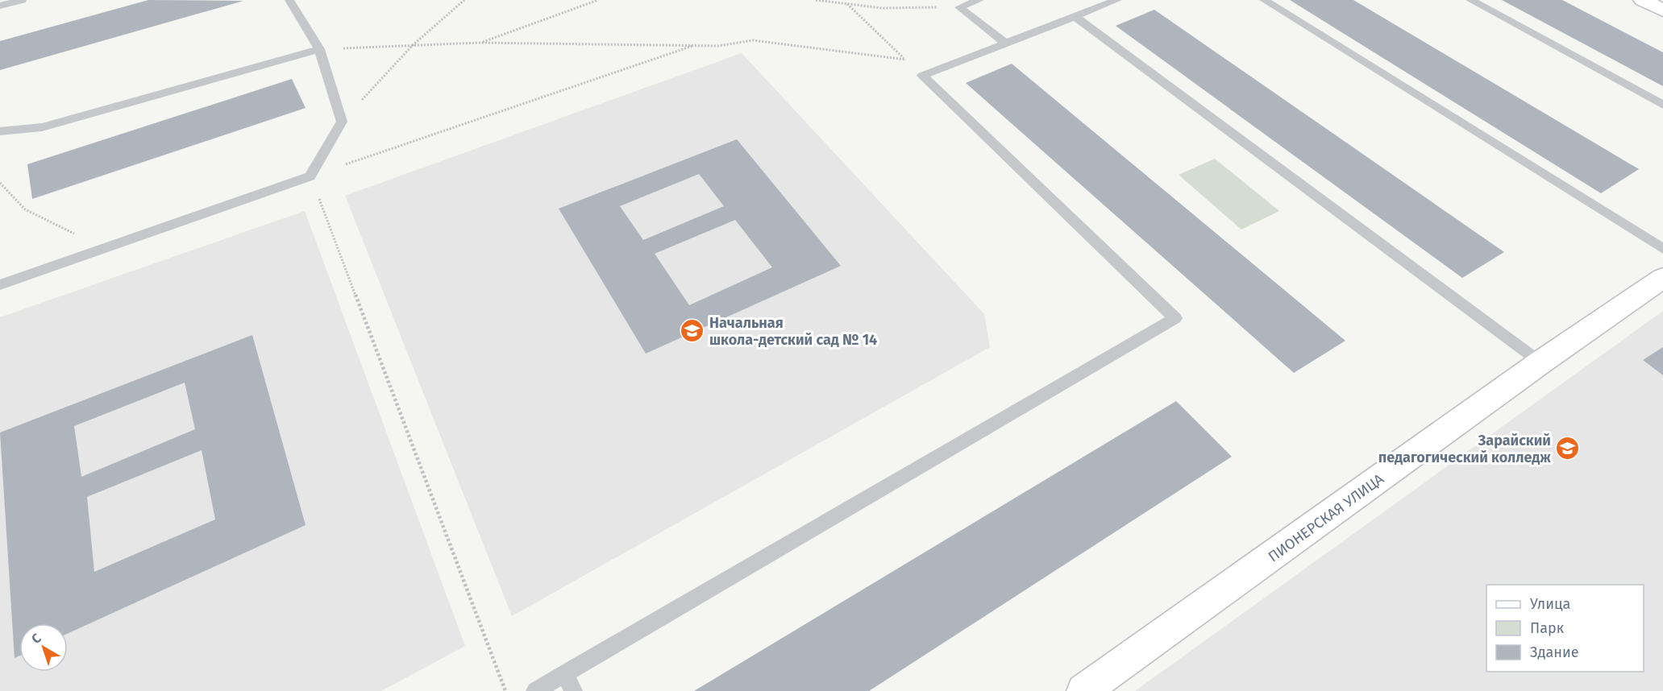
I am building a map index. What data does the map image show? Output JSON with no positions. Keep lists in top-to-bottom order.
{
  "streets": {
    "main road": ["ПИОНЕРСКАЯ УЛИЦА"]
  },
  "places": {
    "school or university": ["Начальная школа-детский сад № 14", "Зарайский педагогический колледж"]
  },
  "legend": ["Улица", "Парк", "Здание"],
  "north": "top left"
}
